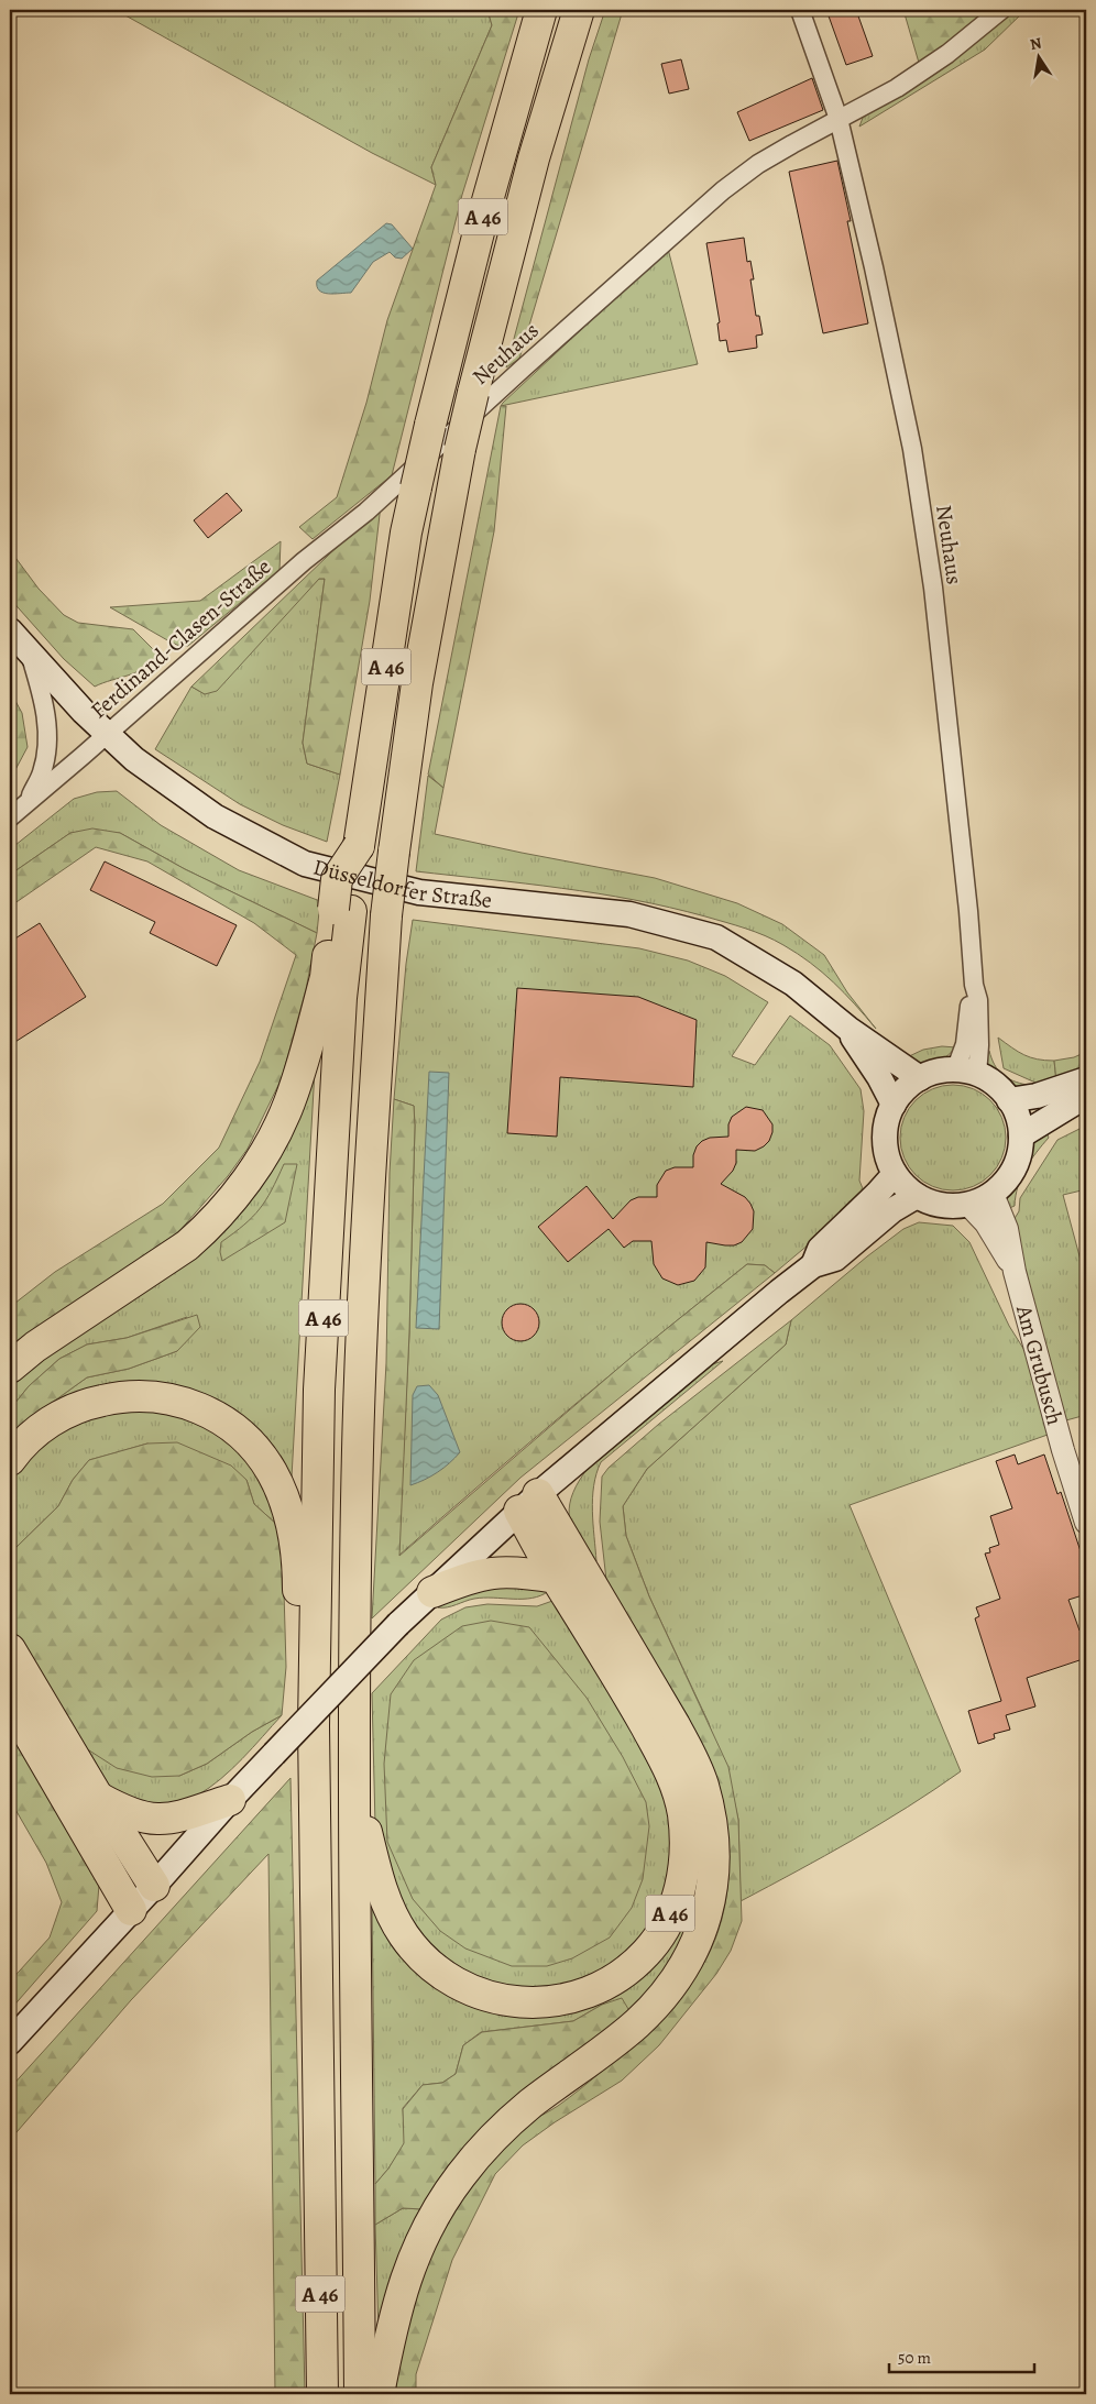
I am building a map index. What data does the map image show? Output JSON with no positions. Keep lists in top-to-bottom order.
{
  "streets": {
    "highway": ["A 46"],
    "main road": ["Düsseldorfer Straße"],
    "street": ["Neuhaus", "Ferdinand-Clasen-Straße", "Am Grubusch"]
  },
  "crossings": [
    ["Neuhaus", "Ferdinand-Clasen-Straße"],
    ["Neuhaus", "Düsseldorfer Straße"],
    ["Neuhaus", "Am Grubusch"],
    ["Ferdinand-Clasen-Straße", "Düsseldorfer Straße"],
    ["Düsseldorfer Straße", "Am Grubusch"]
  ],
  "scale_bar": "50 m",
  "north": "top"
}
